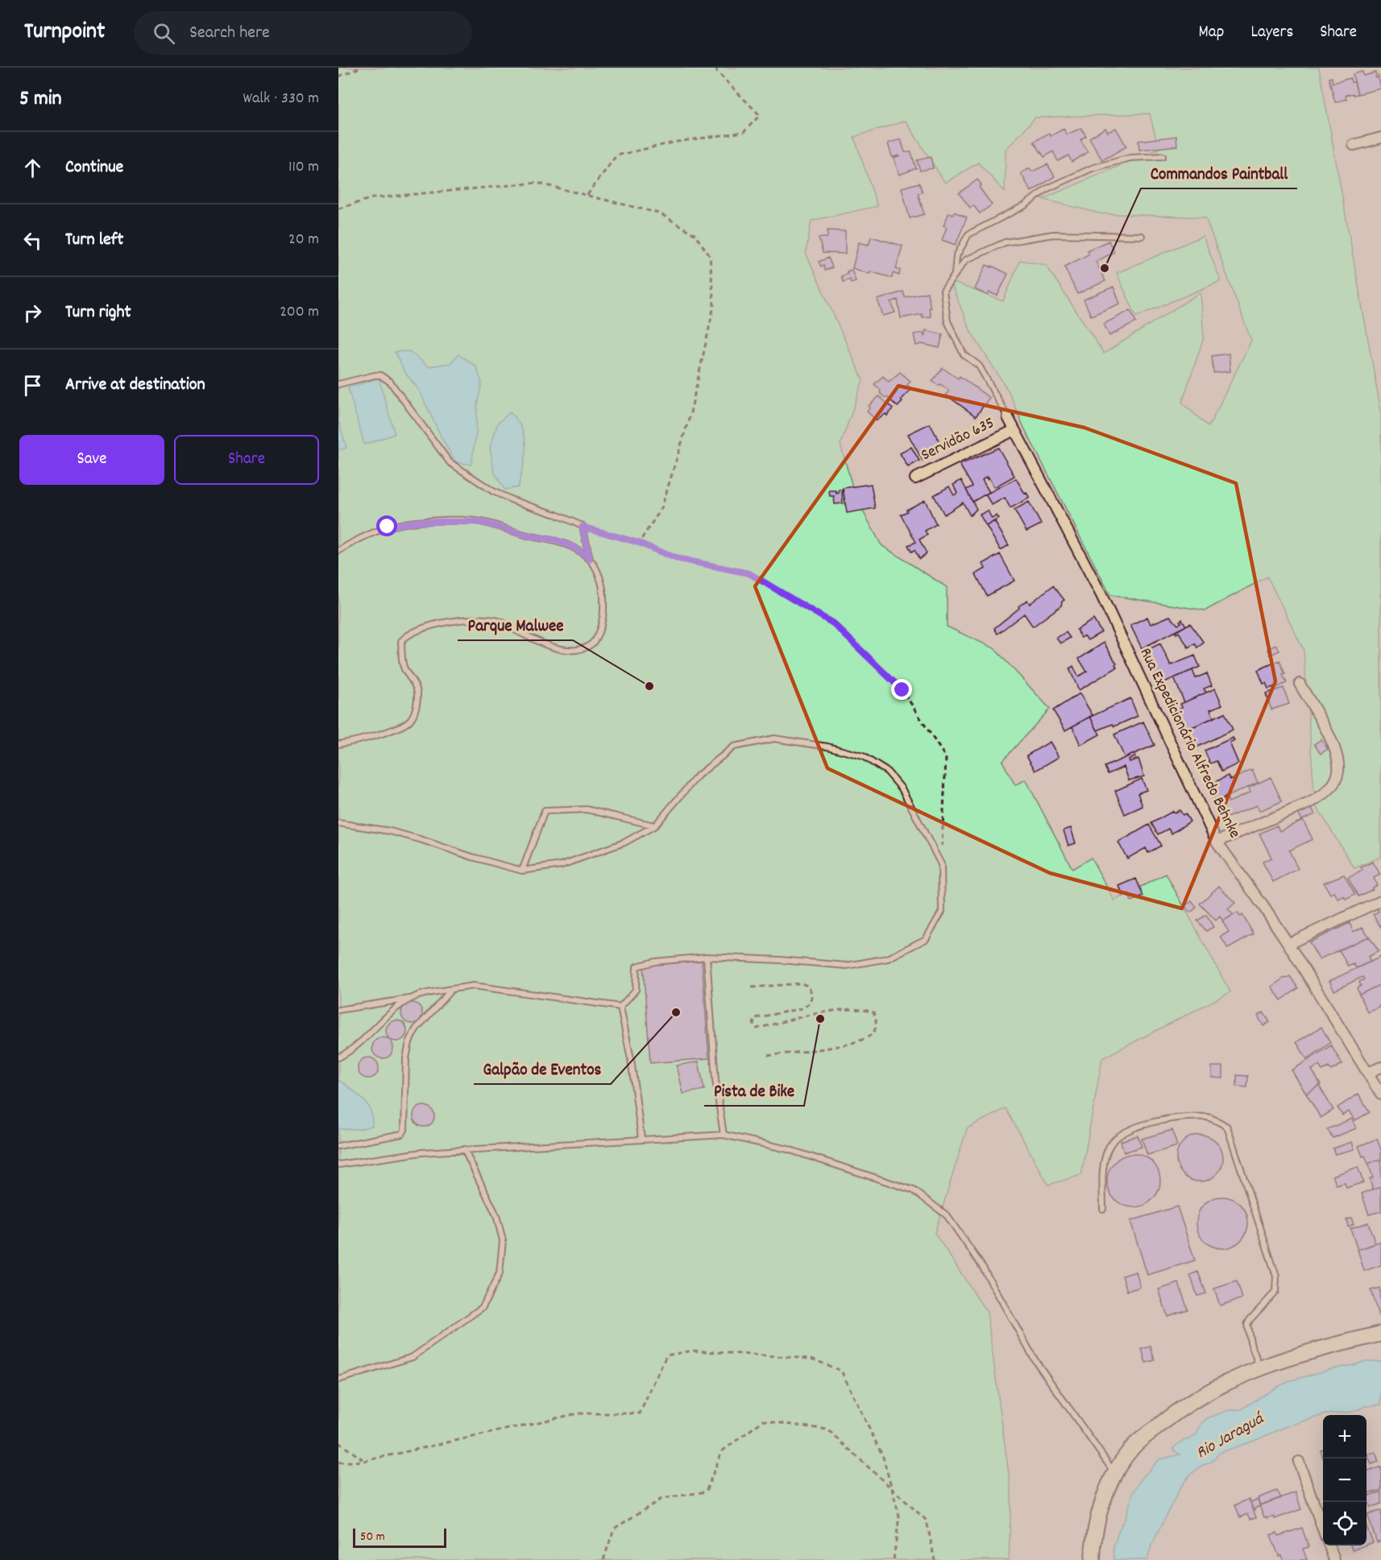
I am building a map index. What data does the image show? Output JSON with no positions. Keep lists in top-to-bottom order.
{
  "streets": {
    "street": ["Servidão 635", "Rua Expedicionário Alfredo Behnke"]
  },
  "crossings": [
    ["Servidão 635", "Rua Expedicionário Alfredo Behnke"]
  ],
  "water": ["Rio Jaraguá"],
  "places": [
    "Commandos Paintball",
    "Parque Malwee",
    "Galpão de Eventos",
    "Pista de Bike"
  ],
  "scale_bar": "50 m",
  "page": {
    "header": "Turnpoint",
    "search": "Search here",
    "nav": ["Map", "Layers", "Share"],
    "heading": ["5 min", "Walk · 330 m"],
    "list": [
      ["Continue", "110 m"],
      ["Turn left", "20 m"],
      ["Turn right", "200 m"],
      "Arrive at destination"
    ],
    "buttons": ["Save", "Share"],
    "map_buttons": ["+", "−"],
    "scale": "50 m"
  }
}
